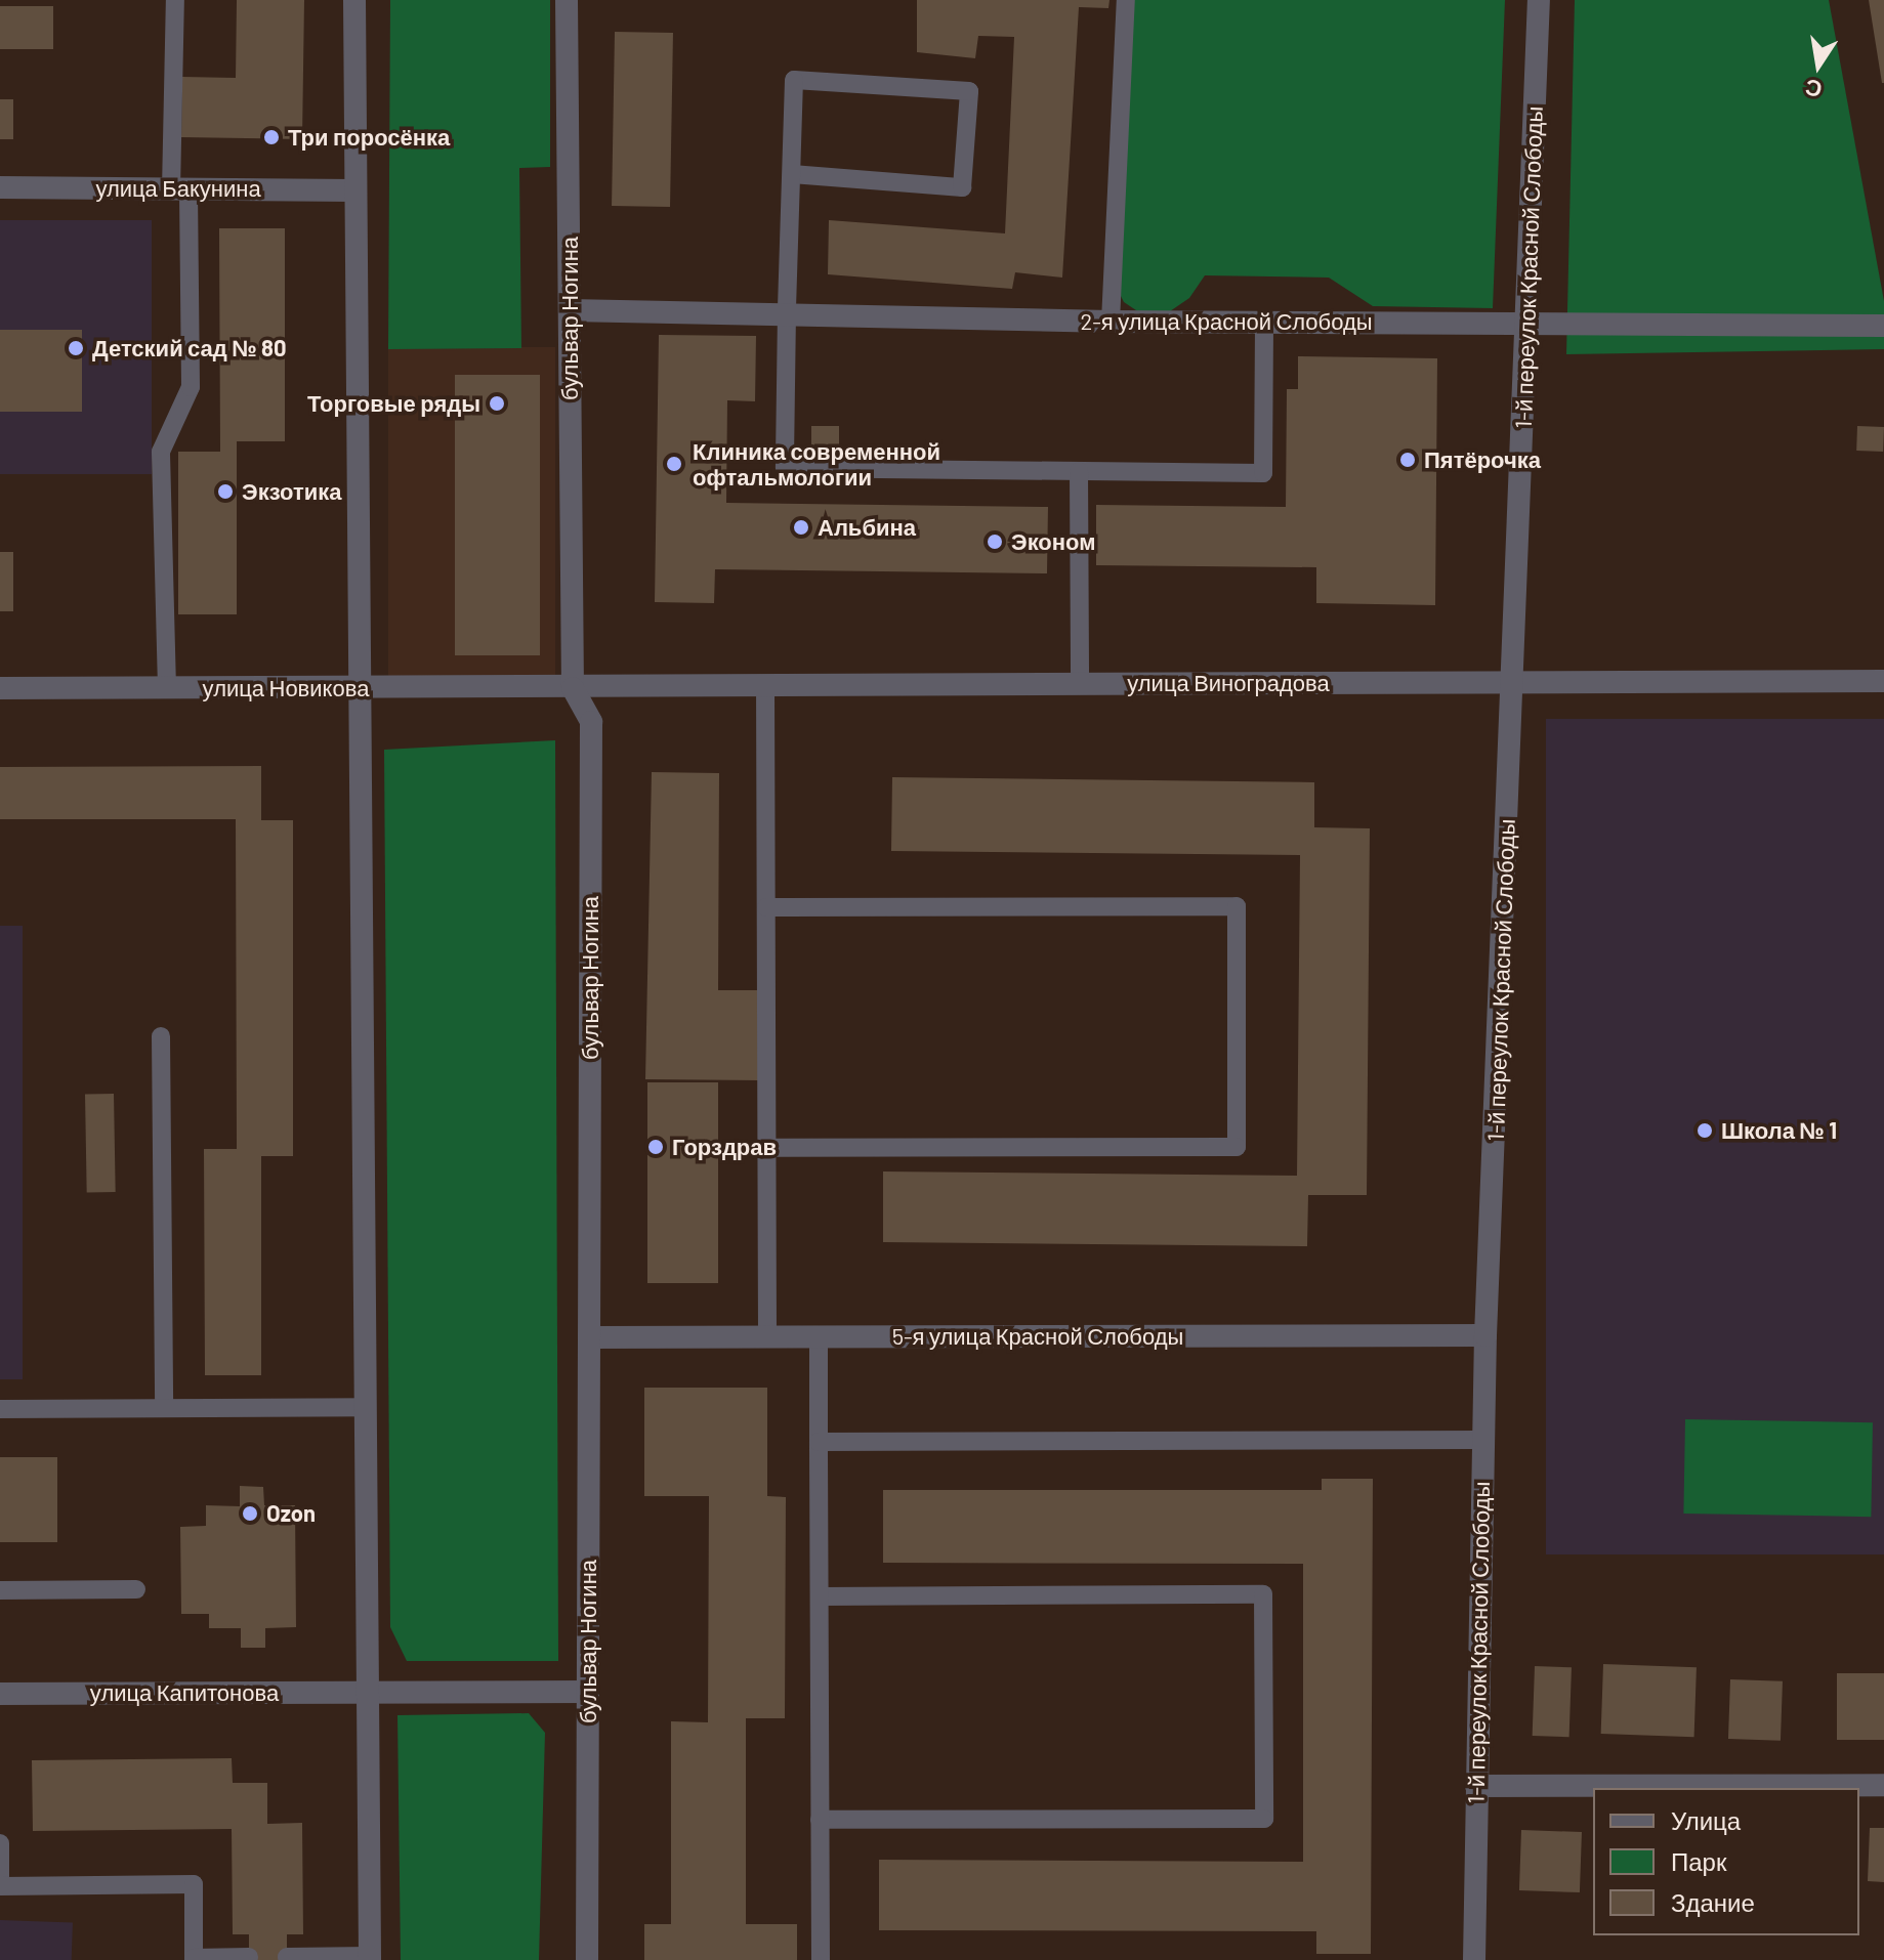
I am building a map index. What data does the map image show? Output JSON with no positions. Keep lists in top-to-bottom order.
{
  "streets": {
    "street": [
      "улица Бакунина",
      "1-й переулок Красной Слободы",
      "бульвар Ногина",
      "2-я улица Красной Слободы",
      "улица Виноградова",
      "улица Новикова",
      "5-я улица Красной Слободы",
      "улица Капитонова"
    ]
  },
  "crossings": [
    ["1-й переулок Красной Слободы", "2-я улица Красной Слободы"],
    ["1-й переулок Красной Слободы", "улица Виноградова"],
    ["1-й переулок Красной Слободы", "5-я улица Красной Слободы"],
    ["бульвар Ногина", "2-я улица Красной Слободы"],
    ["бульвар Ногина", "улица Виноградова"],
    ["бульвар Ногина", "улица Новикова"],
    ["бульвар Ногина", "5-я улица Красной Слободы"],
    ["бульвар Ногина", "улица Капитонова"],
    ["улица Виноградова", "улица Новикова"]
  ],
  "places": [
    "Три поросёнка",
    "Детский сад № 80",
    "Торговые ряды",
    "Пятёрочка",
    "Клиника современной офтальмологии",
    "Экзотика",
    "Альбина",
    "Эконом",
    "Школа № 1",
    "Горздрав",
    "Ozon"
  ],
  "legend": ["Улица", "Парк", "Здание"],
  "north": "bottom"
}
